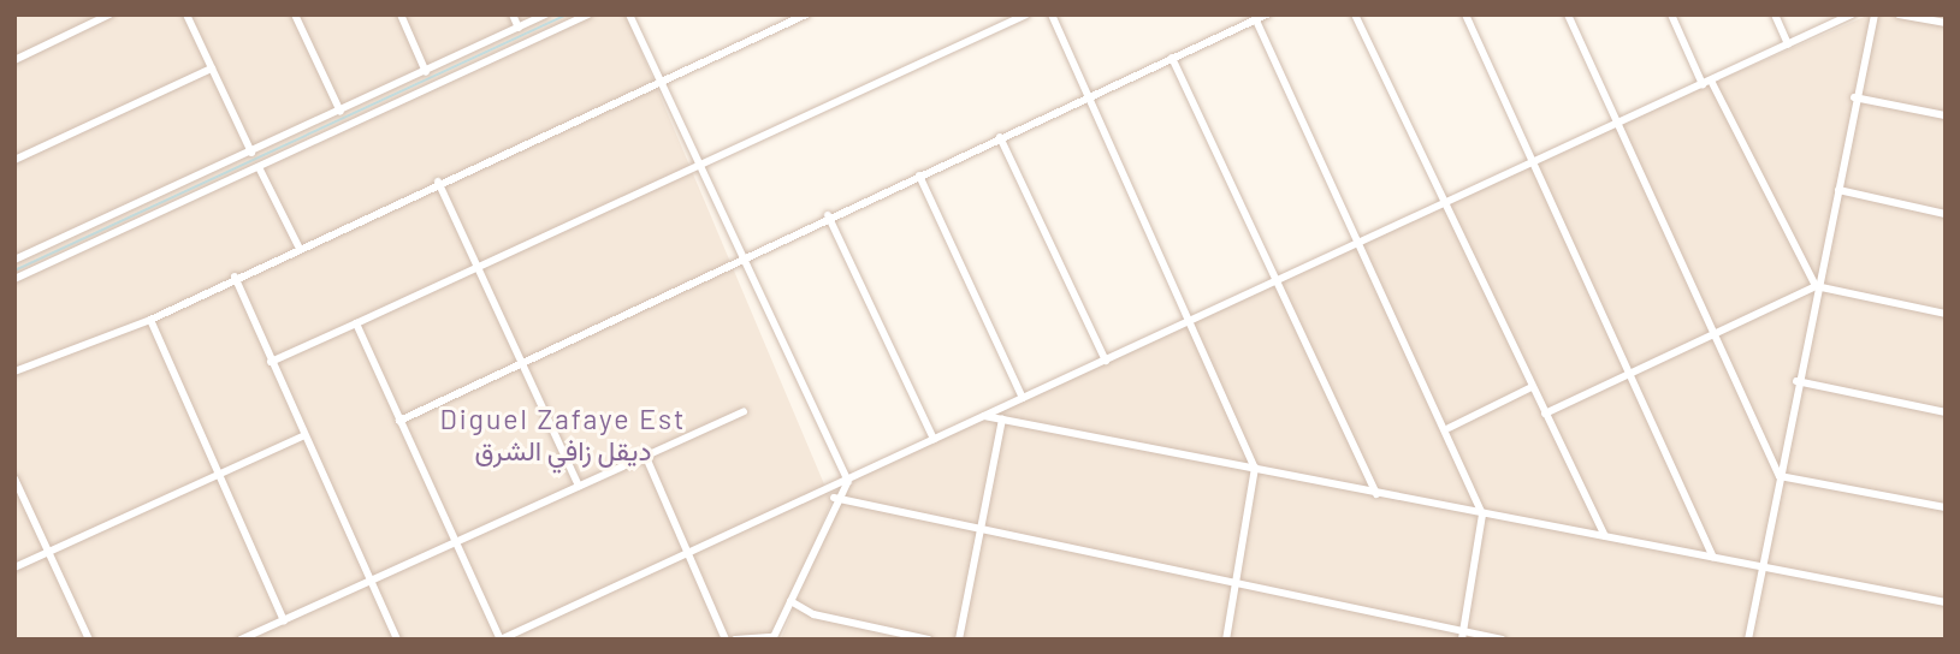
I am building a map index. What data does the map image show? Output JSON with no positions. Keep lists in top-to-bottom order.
{
  "districts": ["Diguel Zafaye Est ديقل زافي الشرق"]
}
